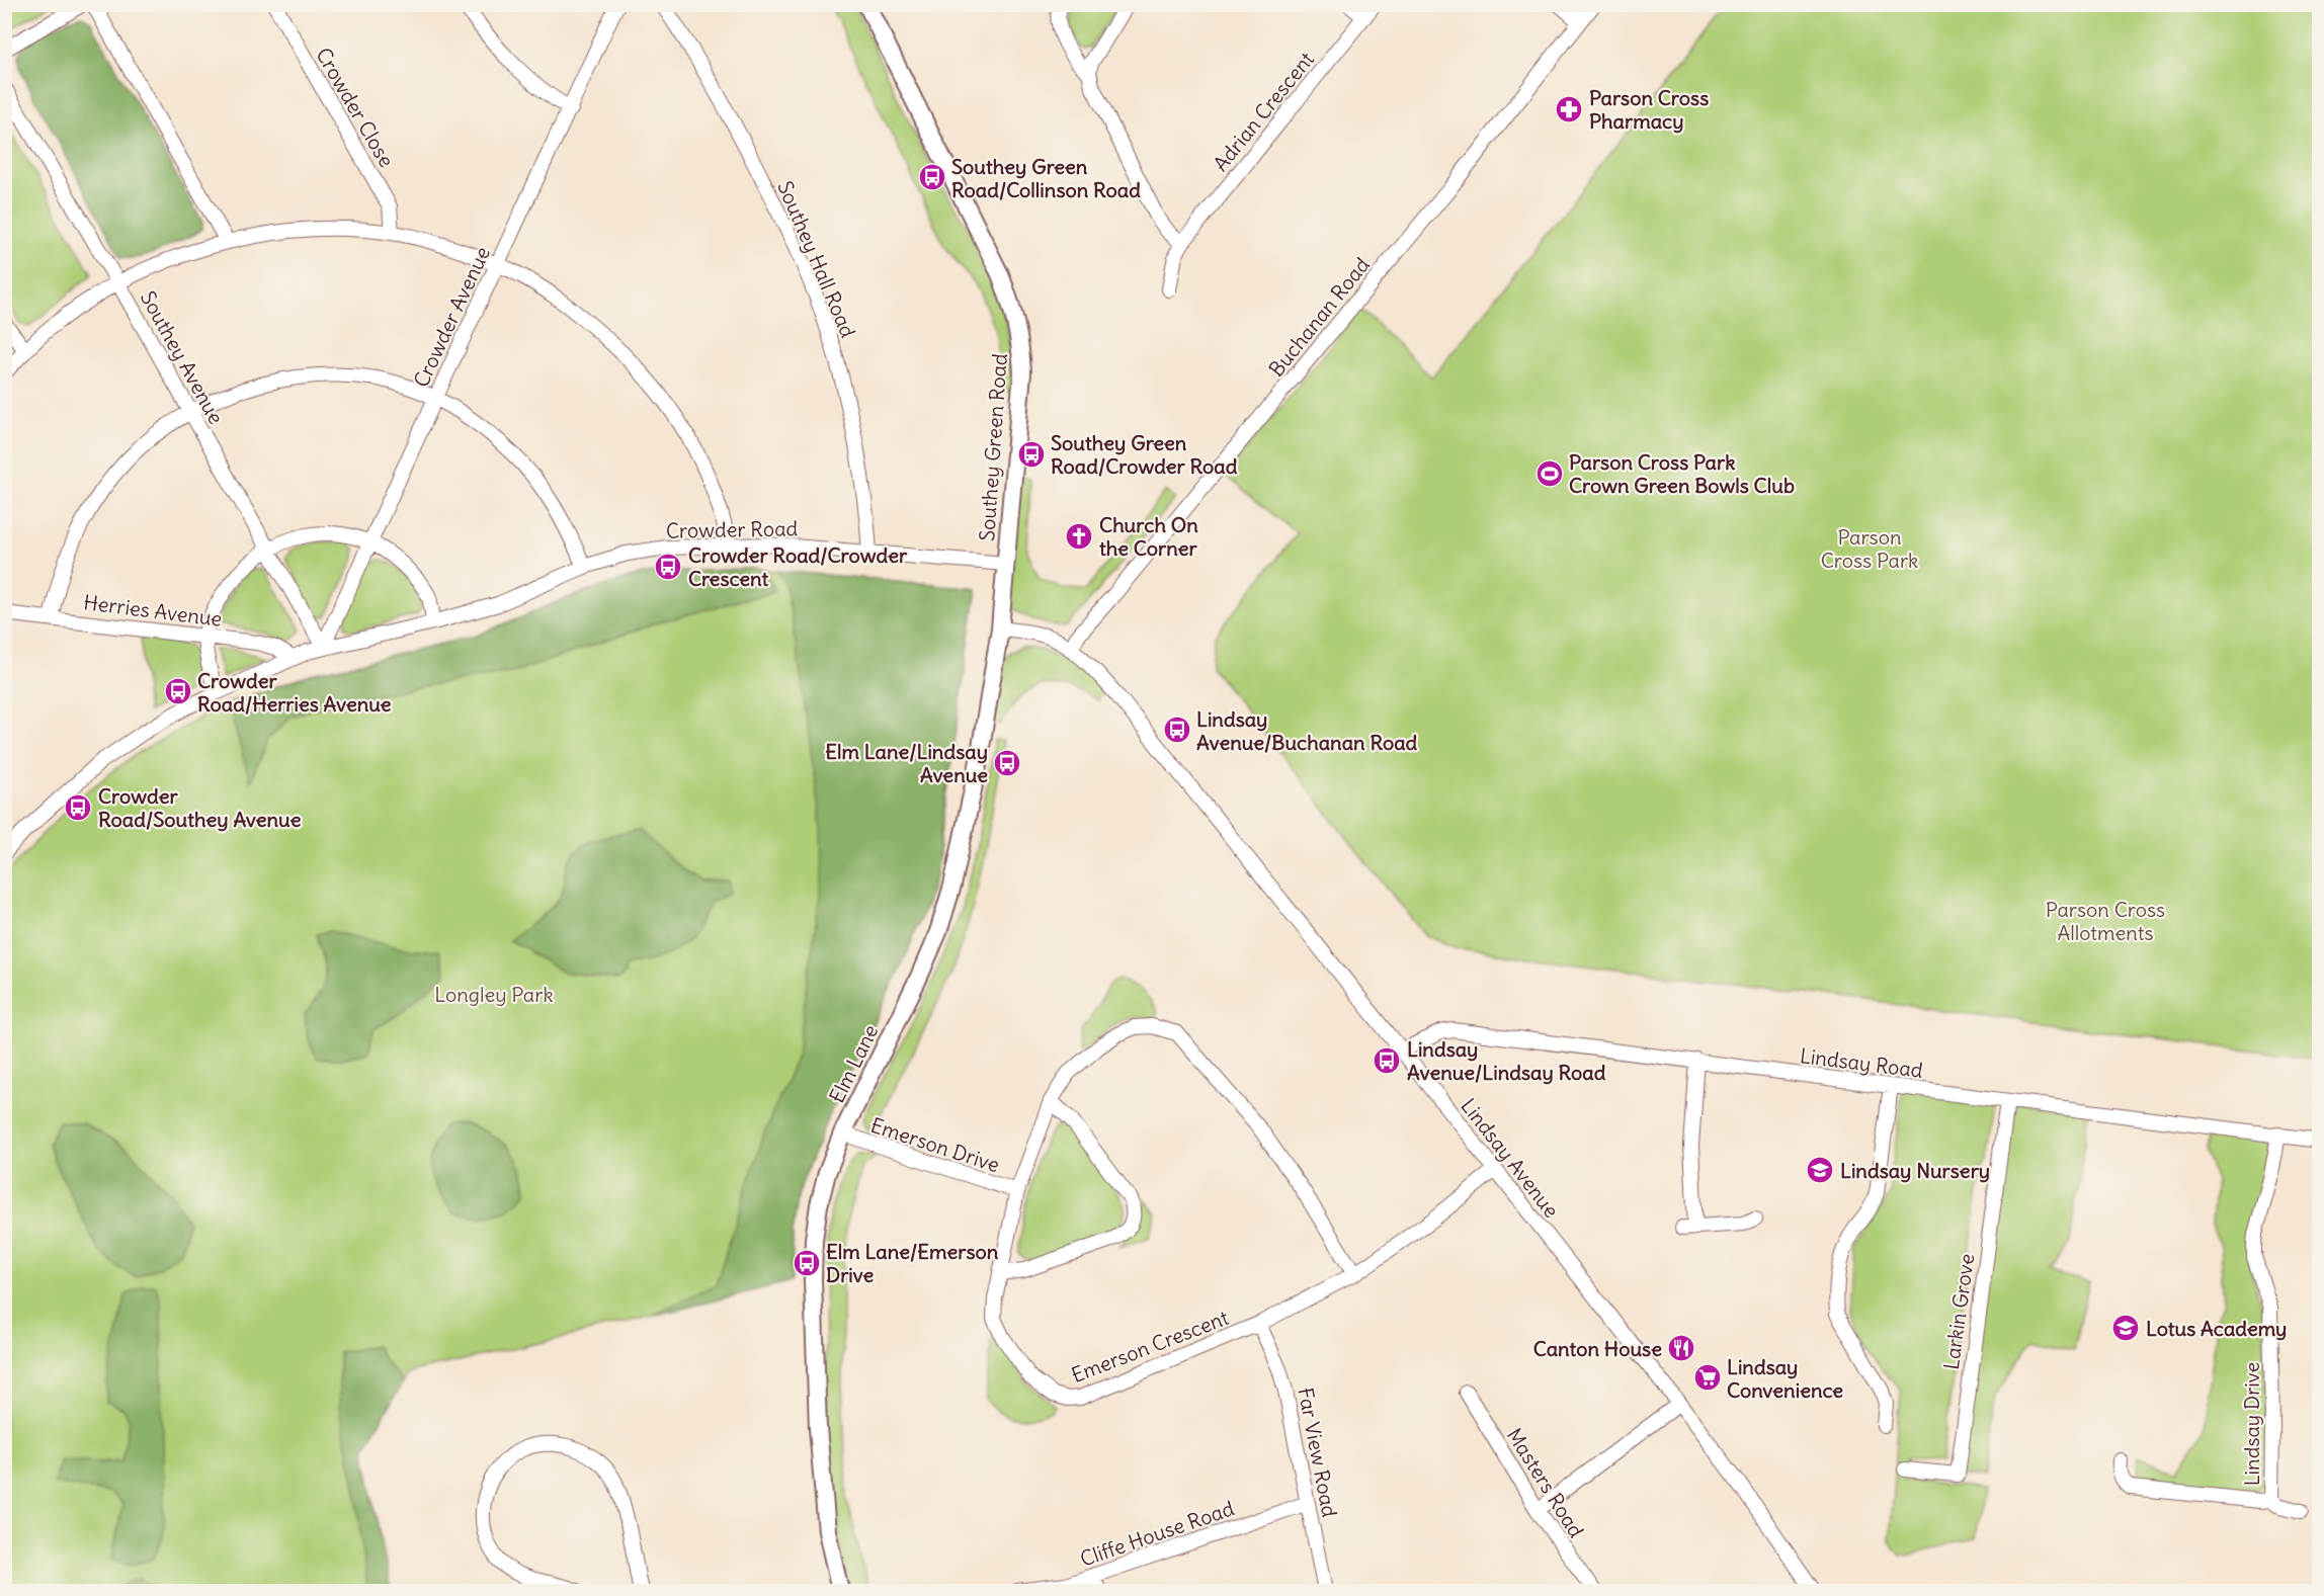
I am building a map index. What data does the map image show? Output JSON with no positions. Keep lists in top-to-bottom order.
{
  "streets": {
    "street": [
      "Crowder Close",
      "Adrian Crescent",
      "Southey Hall Road",
      "Crowder Avenue",
      "Buchanan Road",
      "Southey Avenue",
      "Southey Green Road",
      "Crowder Road",
      "Herries Avenue",
      "Lindsay Road",
      "Elm Lane",
      "Emerson Drive",
      "Lindsay Avenue",
      "Larkin Grove",
      "Emerson Crescent",
      "Lindsay Drive",
      "Far View Road",
      "Masters Road",
      "Cliffe House Road"
    ]
  },
  "crossings": [
    ["Southey Hall Road", "Crowder Road"],
    ["Crowder Avenue", "Southey Avenue"],
    ["Crowder Avenue", "Crowder Road"],
    ["Buchanan Road", "Lindsay Avenue"],
    ["Southey Avenue", "Crowder Road"],
    ["Southey Green Road", "Crowder Road"],
    ["Southey Green Road", "Elm Lane"],
    ["Crowder Road", "Herries Avenue"],
    ["Crowder Road", "Elm Lane"],
    ["Lindsay Road", "Lindsay Avenue"],
    ["Lindsay Road", "Larkin Grove"],
    ["Lindsay Road", "Lindsay Drive"],
    ["Elm Lane", "Emerson Drive"],
    ["Elm Lane", "Lindsay Avenue"],
    ["Emerson Drive", "Emerson Crescent"],
    ["Lindsay Avenue", "Emerson Crescent"],
    ["Emerson Crescent", "Far View Road"],
    ["Far View Road", "Cliffe House Road"]
  ],
  "parks": ["Parson Cross Park", "Parson Cross Allotments", "Longley Park"],
  "places": {
    "pharmacy": ["Parson Cross Pharmacy"],
    "bus stop": [
      "Southey Green Road/Collinson Road",
      "Southey Green Road/Crowder Road",
      "Crowder Road/Crowder Crescent",
      "Crowder Road/Herries Avenue",
      "Lindsay Avenue/Buchanan Road",
      "Elm Lane/Lindsay Avenue",
      "Crowder Road/Southey Avenue",
      "Lindsay Avenue/Lindsay Road",
      "Elm Lane/Emerson Drive"
    ],
    "sports": ["Parson Cross Park Crown Green Bowls Club"],
    "church": ["Church On the Corner"],
    "school or university": ["Lindsay Nursery", "Lotus Academy"],
    "restaurant": ["Canton House"],
    "supermarket": ["Lindsay Convenience"]
  }
}
